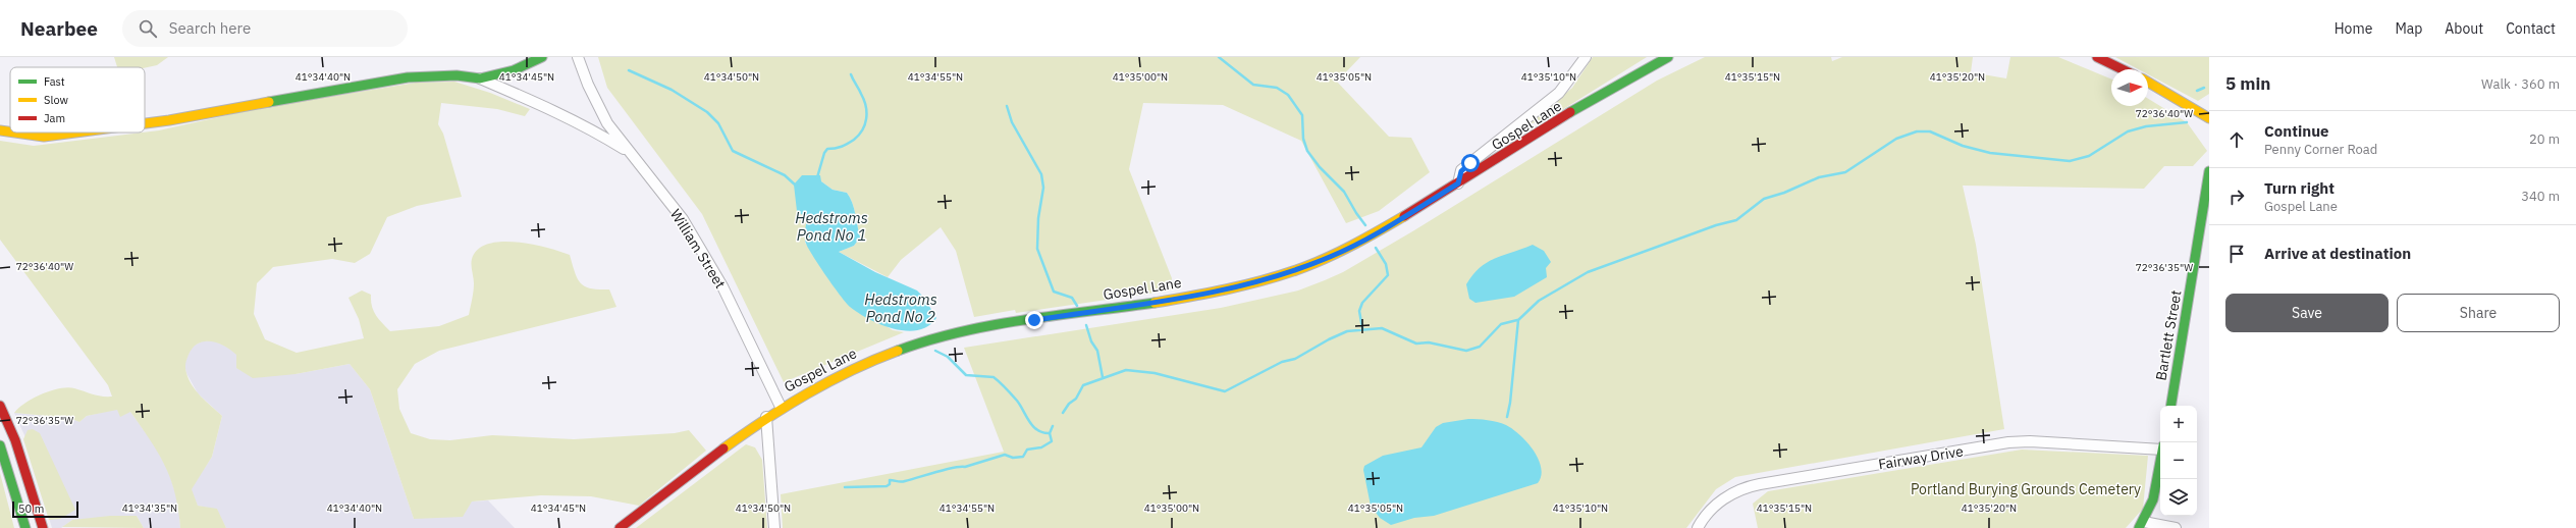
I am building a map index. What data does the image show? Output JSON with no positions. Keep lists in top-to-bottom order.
{
  "streets": {
    "main road": ["Gospel Lane", "Bartlett Street"],
    "street": ["William Street", "Fairway Drive"]
  },
  "crossings": [
    ["Gospel Lane", "William Street"]
  ],
  "water": ["Hedstroms Pond No 1", "Hedstroms Pond No 2"],
  "parks": ["Portland Burying Grounds Cemetery"],
  "legend": ["Fast", "Slow", "Jam"],
  "scale_bar": "50 m",
  "north": "right",
  "page": {
    "header": "Nearbee",
    "search": "Search here",
    "nav": [
      "Home",
      "Map",
      "About",
      "Contact"
    ],
    "heading": ["5 min", "Walk · 360 m"],
    "list": [
      ["Continue", "Penny Corner Road", "20 m"],
      ["Turn right", "Gospel Lane", "340 m"],
      "Arrive at destination"
    ],
    "buttons": ["Save", "Share"],
    "map_buttons": ["+", "−"],
    "scale": "50 m"
  },
  "coordinates": [
    "41°34'40\"N",
    "41°34'45\"N",
    "41°34'50\"N",
    "41°34'55\"N",
    "41°35'00\"N",
    "41°35'05\"N",
    "41°35'10\"N",
    "41°35'15\"N",
    "41°35'20\"N",
    "72°36'40\"W",
    "72°36'35\"W",
    "41°34'35\"N"
  ]
}
